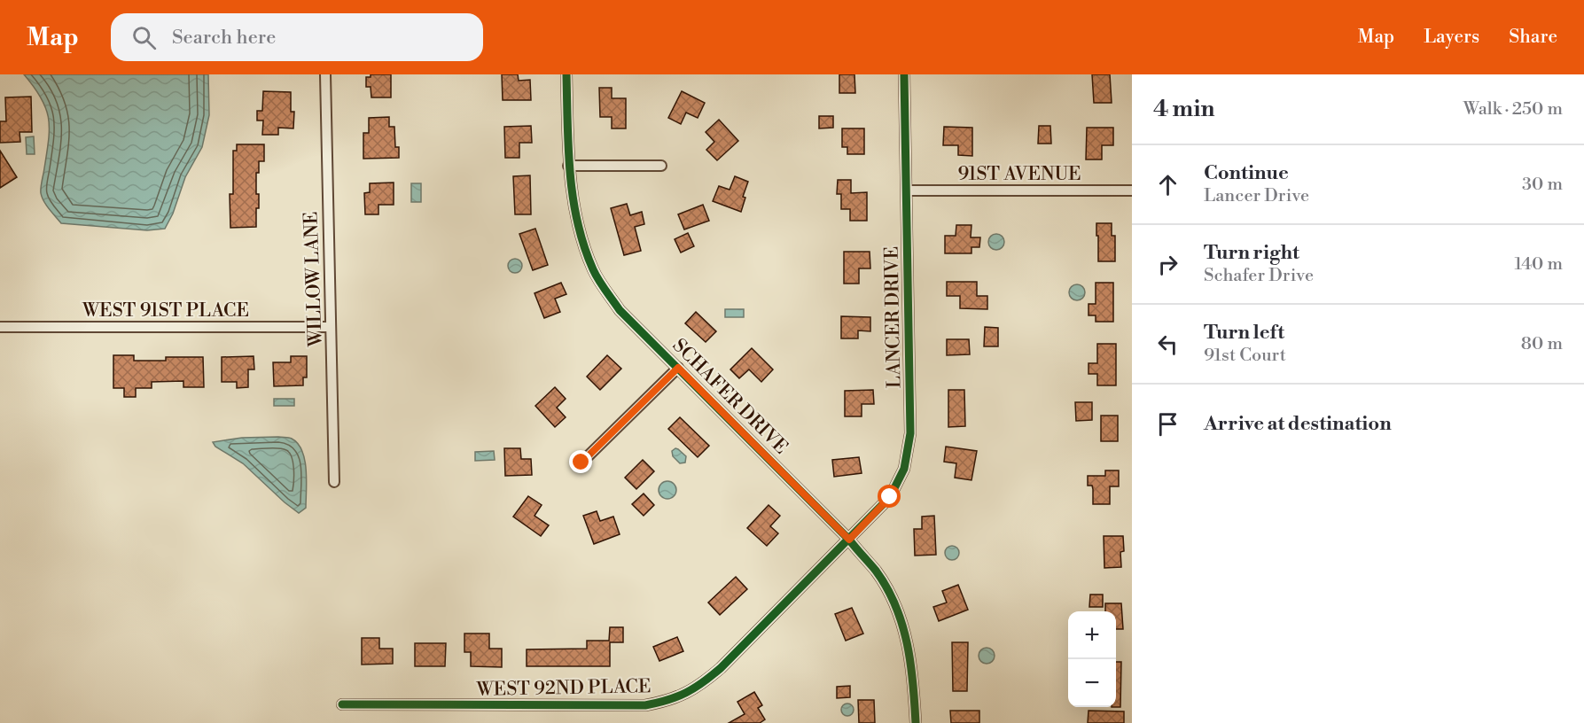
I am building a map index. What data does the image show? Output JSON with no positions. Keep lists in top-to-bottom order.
{
  "streets": {
    "street": [
      "91ST AVENUE",
      "WILLOW LANE",
      "WEST 91ST PLACE",
      "LANCER DRIVE",
      "SCHAFER DRIVE",
      "WEST 92ND PLACE"
    ]
  },
  "crossings": [
    ["91ST AVENUE", "LANCER DRIVE"],
    ["WILLOW LANE", "WEST 91ST PLACE"],
    ["LANCER DRIVE", "SCHAFER DRIVE"],
    ["LANCER DRIVE", "WEST 92ND PLACE"],
    ["SCHAFER DRIVE", "WEST 92ND PLACE"]
  ],
  "page": {
    "header": "Map",
    "search": "Search here",
    "nav": ["Map", "Layers", "Share"],
    "heading": ["4 min", "Walk · 250 m"],
    "list": [
      ["Continue", "Lancer Drive", "30 m"],
      ["Turn right", "Schafer Drive", "140 m"],
      ["Turn left", "91st Court", "80 m"],
      "Arrive at destination"
    ],
    "map_buttons": ["+", "−"]
  }
}
